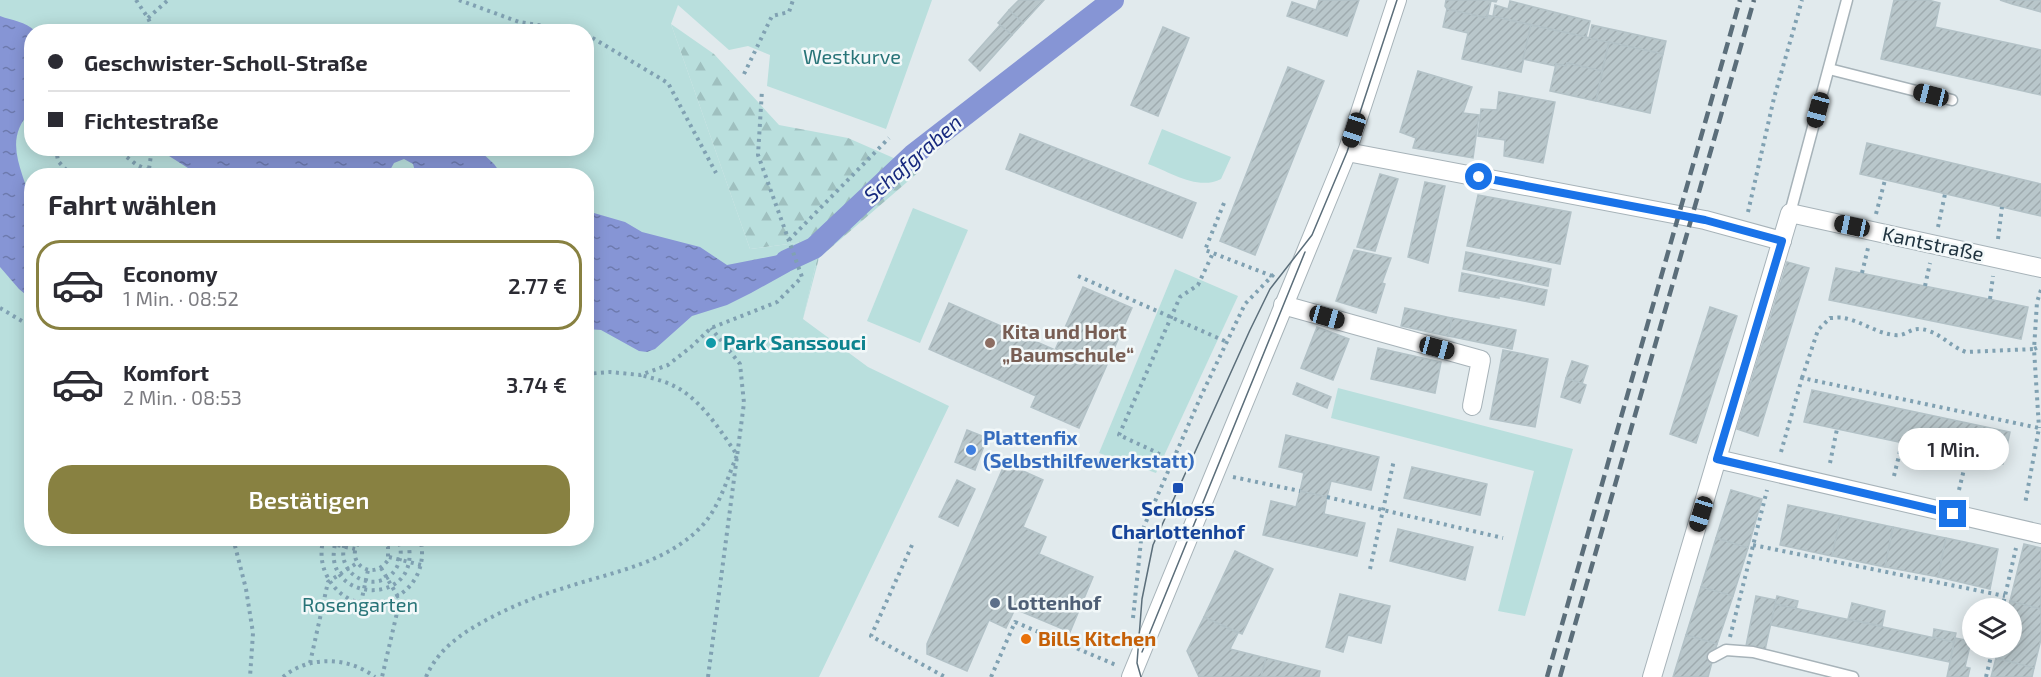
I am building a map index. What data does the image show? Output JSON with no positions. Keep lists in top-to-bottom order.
{
  "streets": {
    "street": ["Kantstraße"]
  },
  "water": ["Schafgraben"],
  "parks": ["Westkurve", "Rosengarten"],
  "places": {
    "other": [
      "Park Sanssouci",
      "Kita und Hort „Baumschule“",
      "Plattenfix (Selbsthilfewerkstatt)",
      "Lottenhof",
      "Bills Kitchen"
    ],
    "transit": ["Schloss Charlottenhof"]
  },
  "page": {
    "banner": ["Geschwister-Scholl-Straße", "Fichtestraße"],
    "heading": "Fahrt wählen",
    "list": [
      {
        "name": "Economy",
        "note": "1 Min. · 08:52",
        "value": "2.77 €"
      },
      {
        "name": "Komfort",
        "note": "2 Min. · 08:53",
        "value": "3.74 €"
      }
    ],
    "bubble": "1 Min.",
    "buttons": "Bestätigen"
  }
}
